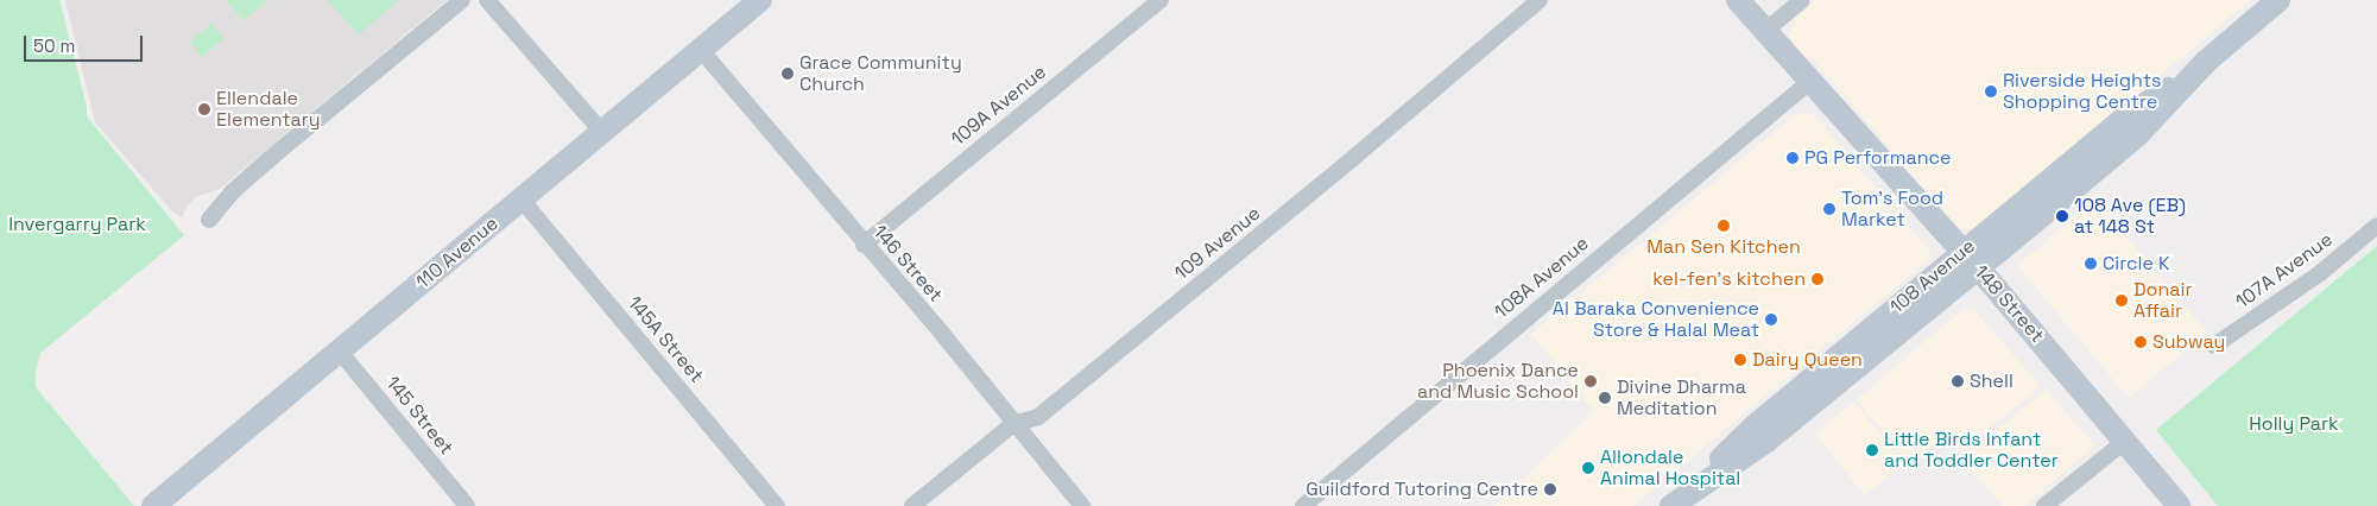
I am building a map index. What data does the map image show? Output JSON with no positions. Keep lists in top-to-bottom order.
{
  "streets": {
    "street": [
      "109A Avenue",
      "109 Avenue",
      "110 Avenue",
      "146 Street",
      "107A Avenue",
      "108 Avenue",
      "108A Avenue",
      "148 Street",
      "145A Street",
      "145 Street"
    ]
  },
  "crossings": [
    ["109A Avenue", "146 Street"],
    ["109 Avenue", "146 Street"],
    ["110 Avenue", "146 Street"],
    ["110 Avenue", "145A Street"],
    ["110 Avenue", "145 Street"],
    ["108 Avenue", "148 Street"],
    ["108A Avenue", "148 Street"]
  ],
  "parks": ["Invergarry Park", "Holly Park"],
  "places": [
    "Grace Community Church",
    "Riverside Heights Shopping Centre",
    "Ellendale Elementary",
    "PG Performance",
    "Tom's Food Market",
    "108 Ave (EB) at 148 St",
    "Man Sen Kitchen",
    "Circle K",
    "kel-fen's kitchen",
    "Donair Affair",
    "Al Baraka Convenience Store & Halal Meat",
    "Subway",
    "Dairy Queen",
    "Phoenix Dance and Music School",
    "Shell",
    "Divine Dharma Meditation",
    "Little Birds Infant and Toddler Center",
    "Allondale Animal Hospital",
    "Guildford Tutoring Centre"
  ],
  "scale_bar": "50 m"
}
